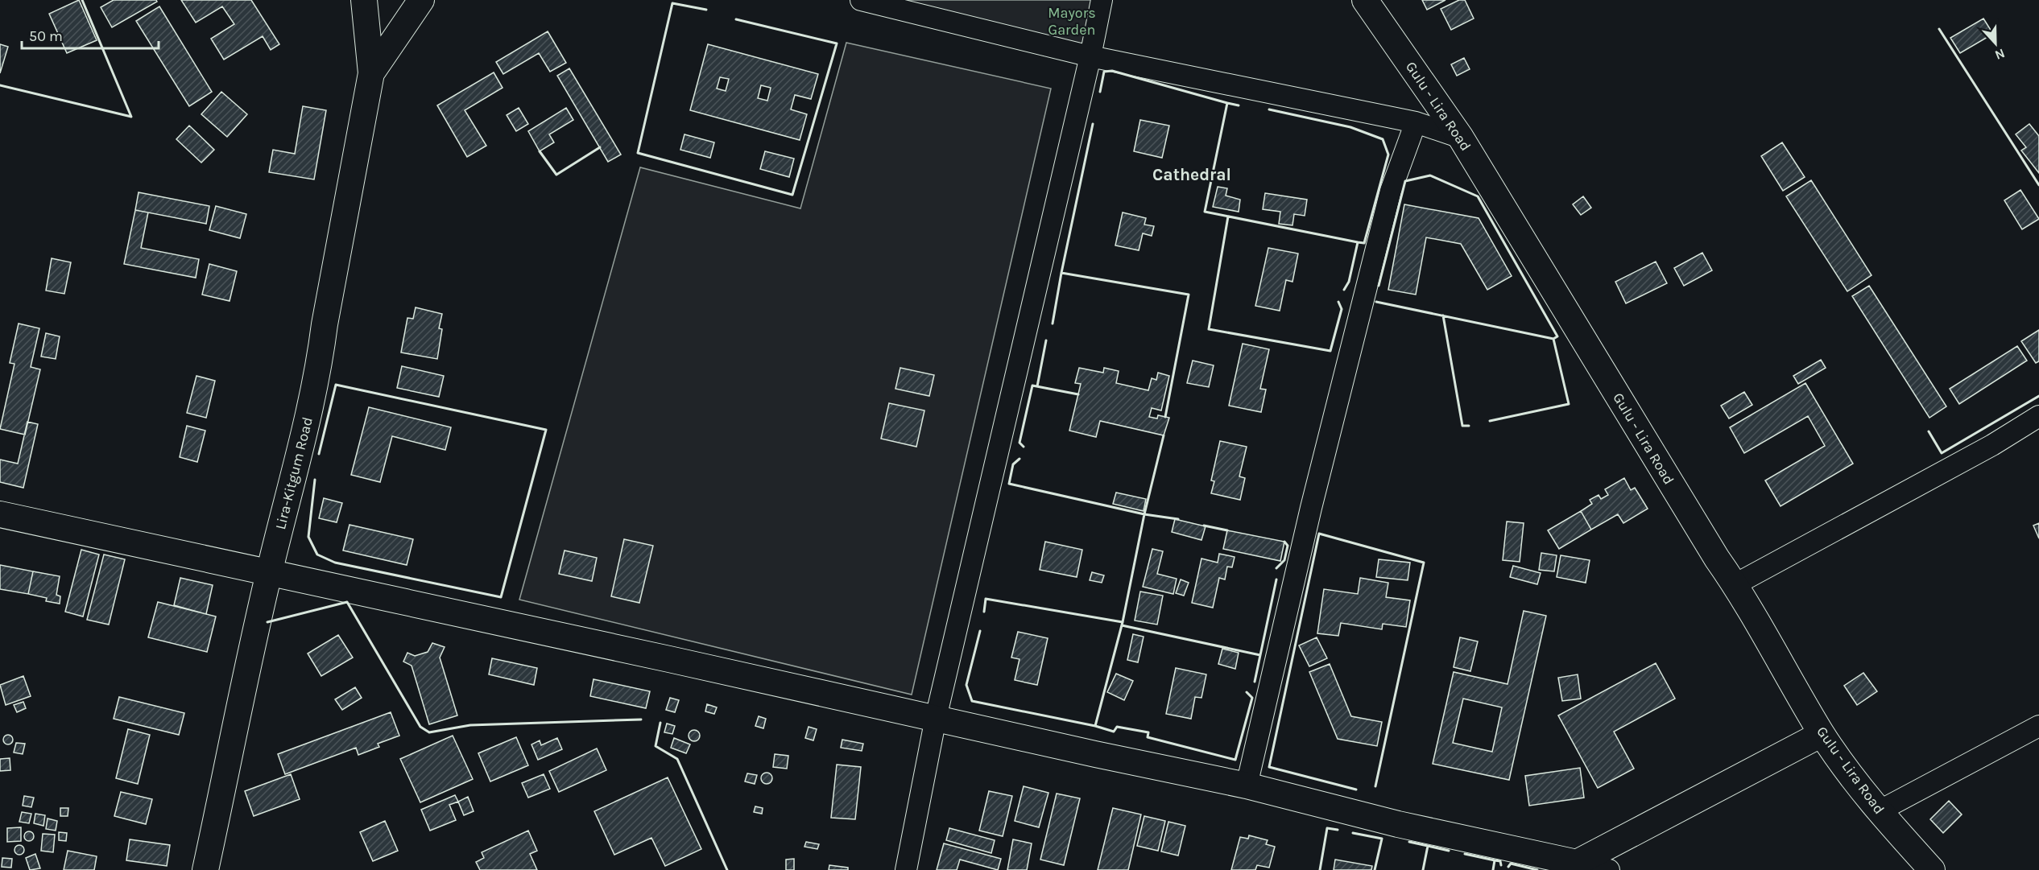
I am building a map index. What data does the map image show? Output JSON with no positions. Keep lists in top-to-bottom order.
{
  "streets": {
    "main road": ["Gulu - Lira Road", "Lira-Kitgum Road"]
  },
  "districts": ["Cathedral"],
  "parks": ["Mayors Garden"],
  "scale_bar": "50 m",
  "north": "bottom"
}
